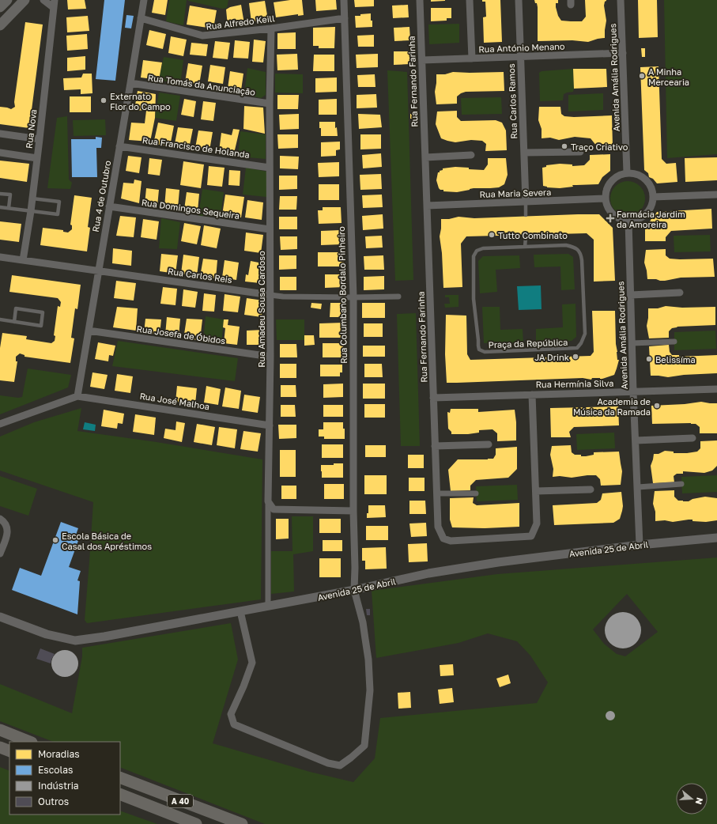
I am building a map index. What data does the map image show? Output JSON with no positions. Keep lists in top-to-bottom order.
{
  "streets": {
    "highway": ["A 40"],
    "street": [
      "Rua Alfredo Keill",
      "Rua António Menano",
      "Avenida Amália Rodrigues",
      "Rua Fernando Farinha",
      "Rua Tomás da Anunciação",
      "Rua Carlos Ramos",
      "Rua Nova",
      "Rua Francisco de Holanda",
      "Rua Maria Severa",
      "Rua 4 de Outubro",
      "Rua Domingos Sequeira",
      "Rua Carlos Reis",
      "Rua Columbano Bordalo Pinheiro",
      "Rua Amadeu Sousa Cardoso",
      "Rua Josefa de Óbidos",
      "Rua Hermínia Silva",
      "Rua José Malhoa",
      "Avenida 25 de Abril"
    ],
    "lane": ["Praça da República"]
  },
  "crossings": [
    ["Rua Alfredo Keill", "Rua 4 de Outubro"],
    ["Rua Alfredo Keill", "Rua Columbano Bordalo Pinheiro"],
    ["Rua Alfredo Keill", "Rua Amadeu Sousa Cardoso"],
    ["Rua António Menano", "Avenida Amália Rodrigues"],
    ["Rua António Menano", "Rua Fernando Farinha"],
    ["Rua António Menano", "Rua Carlos Ramos"],
    ["Avenida Amália Rodrigues", "Rua Maria Severa"],
    ["Avenida Amália Rodrigues", "Rua Hermínia Silva"],
    ["Avenida Amália Rodrigues", "Avenida 25 de Abril"],
    ["Rua Fernando Farinha", "Rua Maria Severa"],
    ["Rua Fernando Farinha", "Rua Hermínia Silva"],
    ["Rua Tomás da Anunciação", "Rua 4 de Outubro"],
    ["Rua Tomás da Anunciação", "Rua Amadeu Sousa Cardoso"],
    ["Rua Carlos Ramos", "Rua Maria Severa"],
    ["Rua Nova", "Rua Carlos Reis"],
    ["Rua Francisco de Holanda", "Rua 4 de Outubro"],
    ["Rua Francisco de Holanda", "Rua Amadeu Sousa Cardoso"],
    ["Rua 4 de Outubro", "Rua Domingos Sequeira"],
    ["Rua 4 de Outubro", "Rua Carlos Reis"],
    ["Rua 4 de Outubro", "Rua Josefa de Óbidos"],
    ["Rua 4 de Outubro", "Rua José Malhoa"],
    ["Rua Domingos Sequeira", "Rua Amadeu Sousa Cardoso"],
    ["Rua Carlos Reis", "Rua Columbano Bordalo Pinheiro"],
    ["Rua Carlos Reis", "Rua Amadeu Sousa Cardoso"],
    ["Rua Columbano Bordalo Pinheiro", "Avenida 25 de Abril"],
    ["Rua Amadeu Sousa Cardoso", "Rua Josefa de Óbidos"],
    ["Rua Amadeu Sousa Cardoso", "Rua José Malhoa"]
  ],
  "places": {
    "other": [
      "A Minha Mercearia",
      "Externato Flor do Campo",
      "Traço Criativo",
      "Tutto Combinato",
      "JA Drink",
      "Belissíma",
      "Academia de Música da Ramada",
      "Escola Básica de Casal dos Apréstimos"
    ],
    "health": ["Farmácia Jardim da Amoreira"]
  },
  "legend": [
    "Moradias",
    "Escolas",
    "Indústria",
    "Outros"
  ],
  "north": "right"
}
